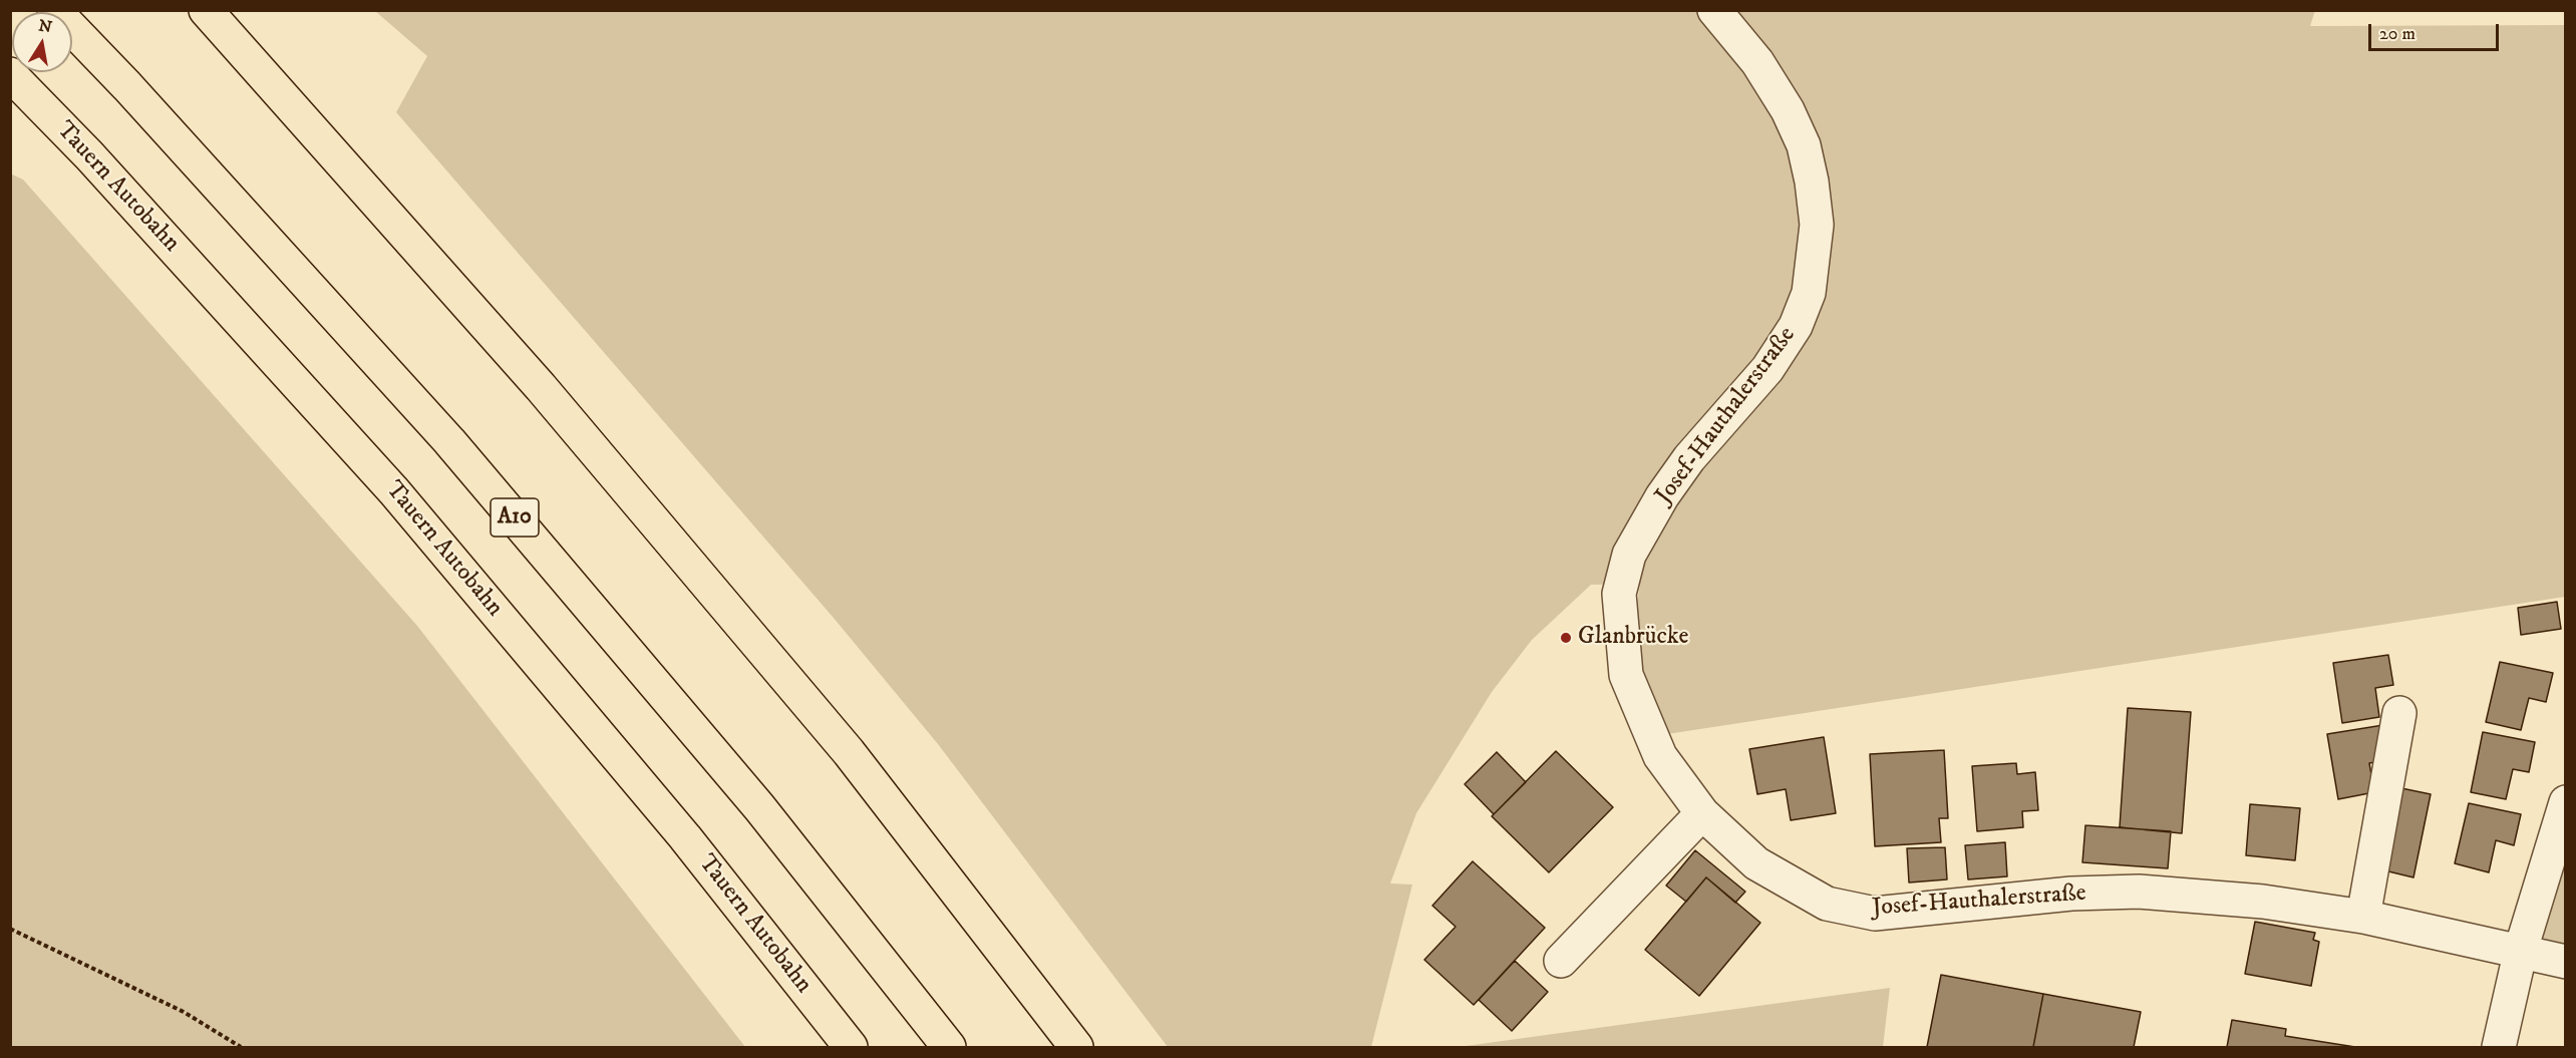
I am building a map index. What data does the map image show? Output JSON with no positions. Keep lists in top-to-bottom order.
{
  "streets": {
    "highway": ["Tauern Autobahn", "A10"],
    "street": ["Josef-Hauthalerstraße"]
  },
  "places": ["Glanbrücke"],
  "scale_bar": "20 m",
  "north": "top"
}
